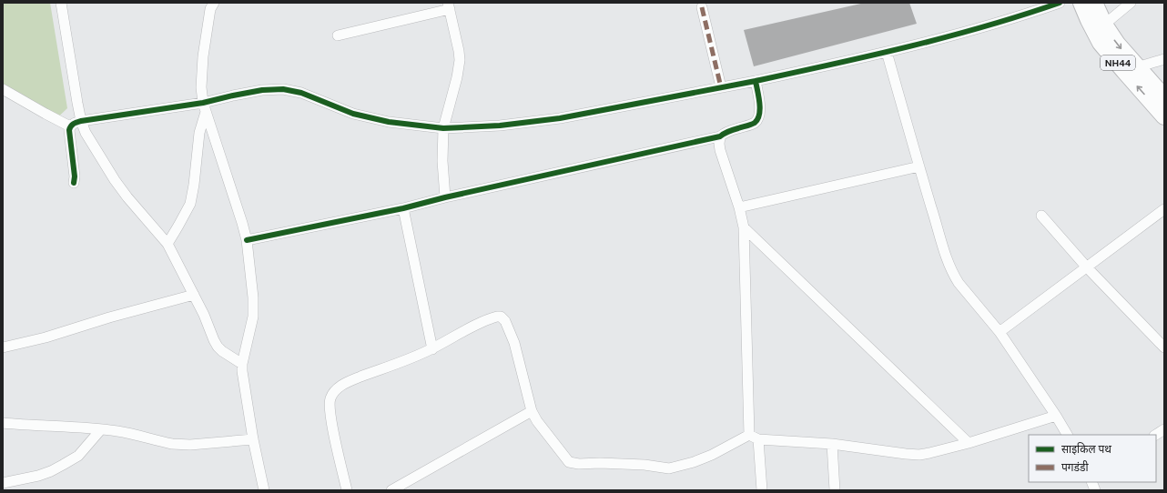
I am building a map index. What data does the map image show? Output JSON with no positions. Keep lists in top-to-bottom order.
{
  "streets": {
    "highway": ["NH44"]
  },
  "legend": ["साइकिल पथ", "पगडंडी"]
}
